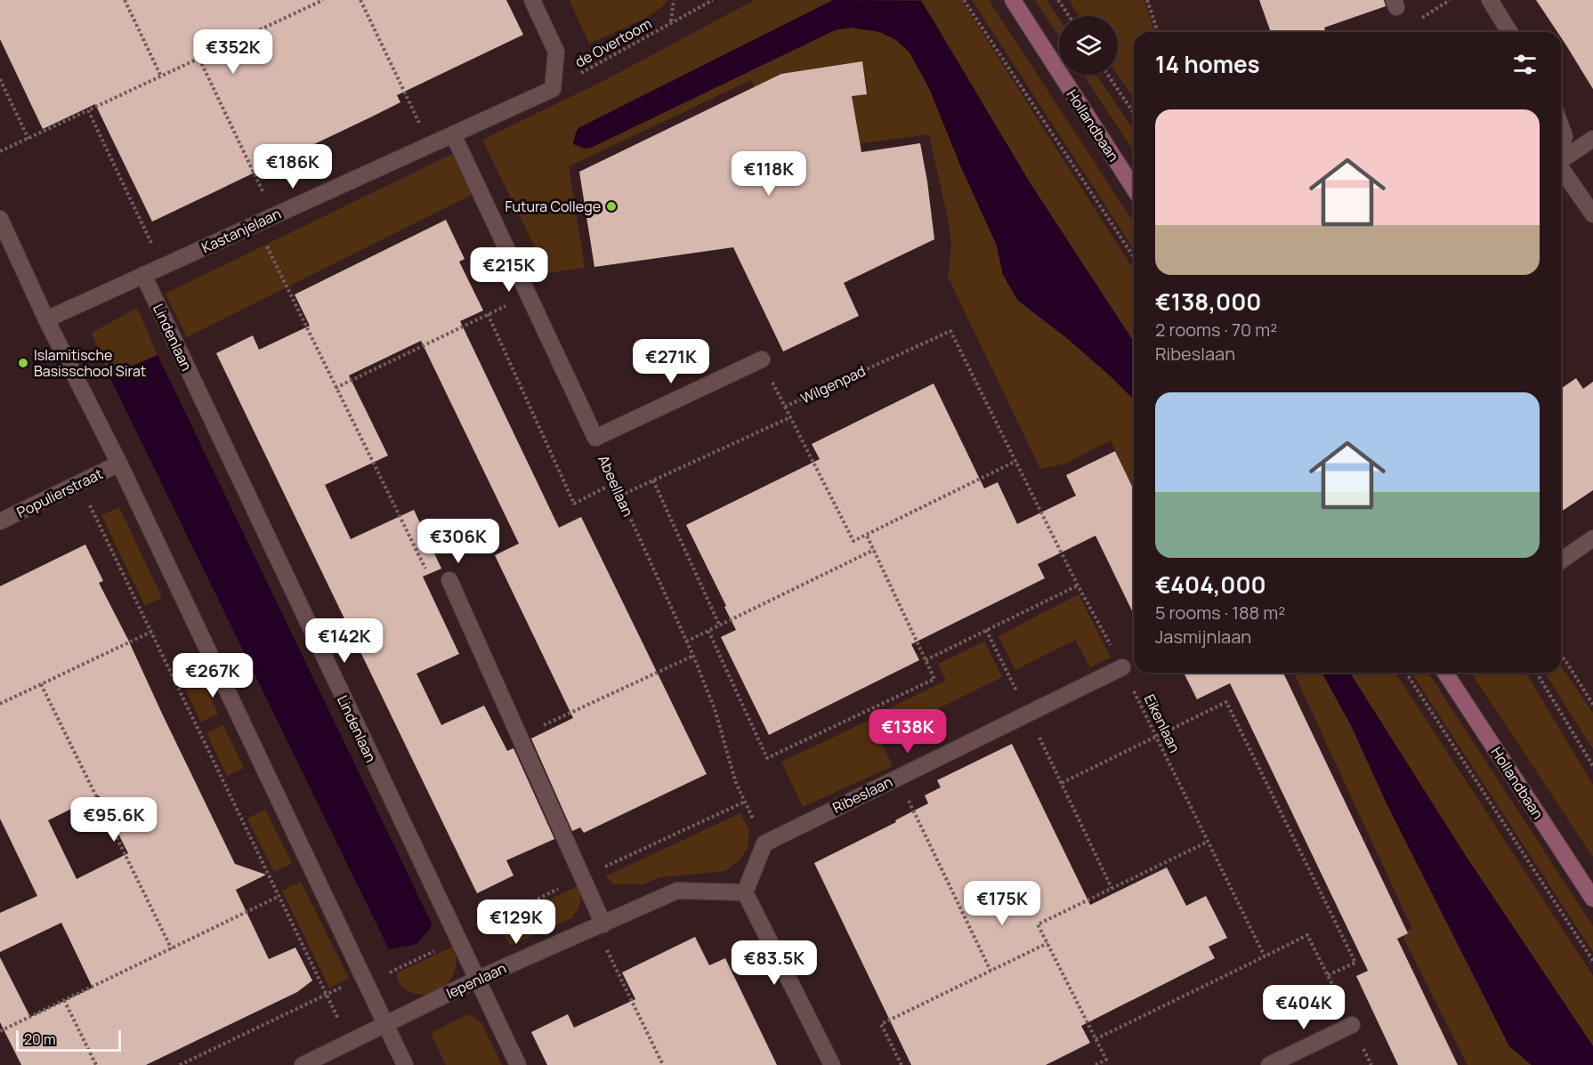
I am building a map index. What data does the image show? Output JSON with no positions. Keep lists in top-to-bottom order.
{
  "streets": {
    "main road": ["Hollandbaan"],
    "street": [
      "Kastanjelaan",
      "Lindenlaan",
      "Abeellaan",
      "Populierstraat",
      "Ribeslaan",
      "Iepenlaan"
    ],
    "path": ["de Overtoom", "Wilgenpad", "Eikenlaan"]
  },
  "crossings": [
    ["de Overtoom", "Kastanjelaan"],
    ["Kastanjelaan", "Lindenlaan"],
    ["Kastanjelaan", "Abeellaan"],
    ["Lindenlaan", "Iepenlaan"],
    ["Wilgenpad", "Eikenlaan"],
    ["Abeellaan", "Ribeslaan"],
    ["Eikenlaan", "Ribeslaan"]
  ],
  "places": ["Futura College", "Islamitische Basisschool Sirat"],
  "scale_bar": "20 m",
  "page": {
    "price": [
      "€352K",
      "€186K",
      "€118K",
      "€215K",
      "€271K",
      "€306K",
      "€142K",
      "€267K",
      "€138K",
      "€95.6K",
      "€175K",
      "€129K",
      "€83.5K",
      "€404K"
    ],
    "heading": "14 homes",
    "list": [
      {
        "name": "€138,000",
        "note": "2 rooms · 70 m² · Ribeslaan"
      },
      {
        "name": "€404,000",
        "note": "5 rooms · 188 m² · Jasmijnlaan"
      }
    ],
    "scale": "20 m"
  }
}
